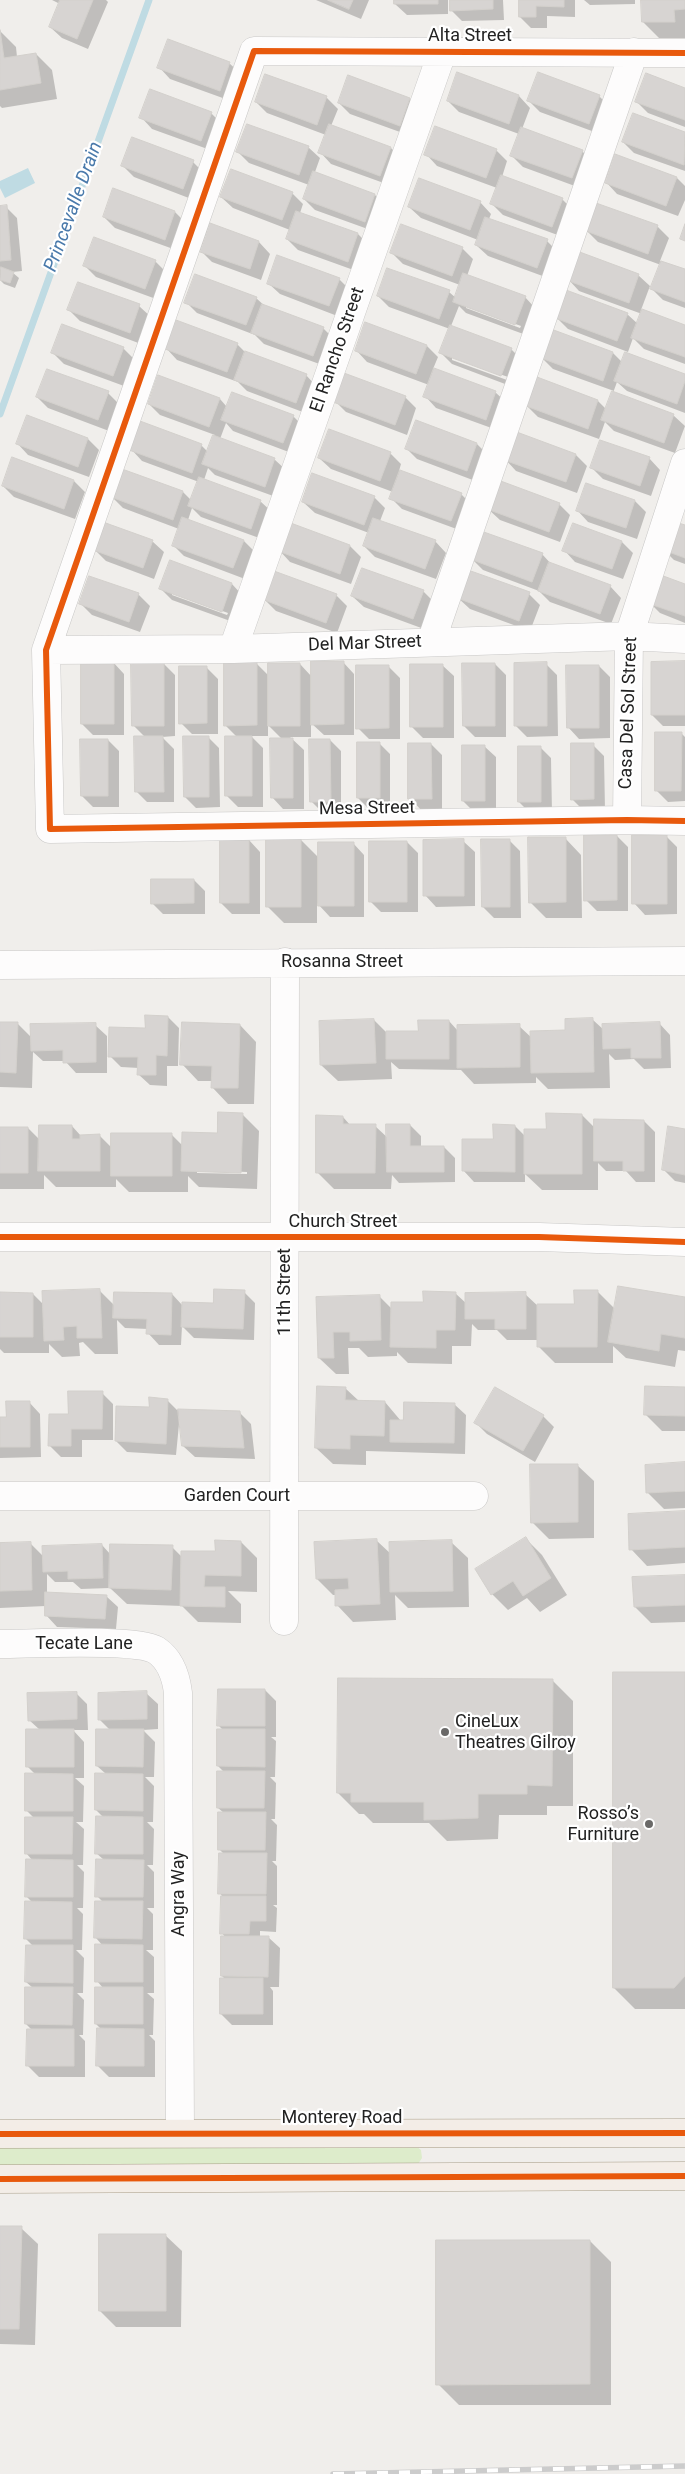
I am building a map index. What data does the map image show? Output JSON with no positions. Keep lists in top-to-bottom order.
{
  "streets": {
    "main road": ["Monterey Road"],
    "street": [
      "Alta Street",
      "El Rancho Street",
      "Del Mar Street",
      "Casa Del Sol Street",
      "Mesa Street",
      "Rosanna Street",
      "Church Street",
      "11th Street",
      "Garden Court",
      "Tecate Lane",
      "Angra Way"
    ]
  },
  "crossings": [
    ["Alta Street", "El Rancho Street"],
    ["Alta Street", "Del Mar Street"],
    ["Alta Street", "Mesa Street"],
    ["El Rancho Street", "Del Mar Street"],
    ["Del Mar Street", "Casa Del Sol Street"],
    ["Del Mar Street", "Mesa Street"],
    ["Casa Del Sol Street", "Mesa Street"],
    ["Rosanna Street", "11th Street"],
    ["Church Street", "11th Street"],
    ["11th Street", "Garden Court"],
    ["Tecate Lane", "Angra Way"],
    ["Angra Way", "Monterey Road"]
  ],
  "water": ["Princevalle Drain"],
  "places": ["CineLux Theatres Gilroy", "Rosso’s Furniture"]
}
